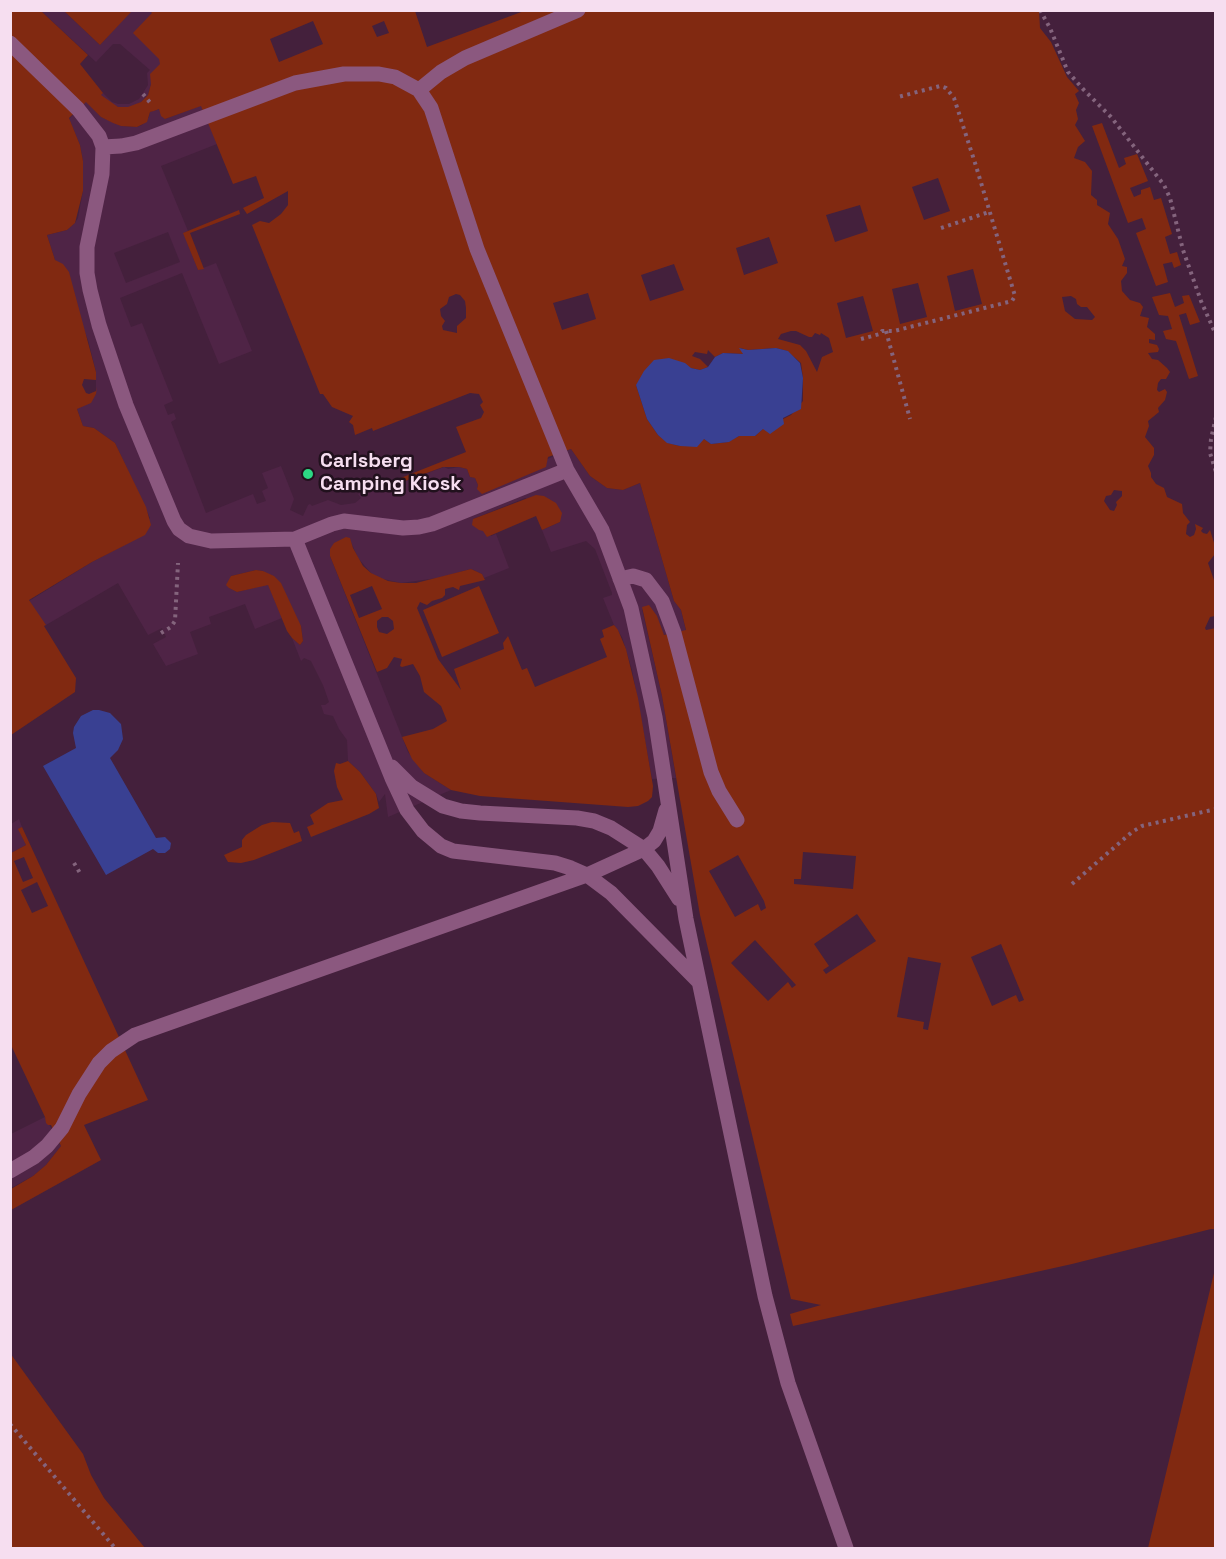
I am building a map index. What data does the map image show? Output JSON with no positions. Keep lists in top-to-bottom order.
{
  "places": ["Carlsberg Camping Kiosk"]
}
